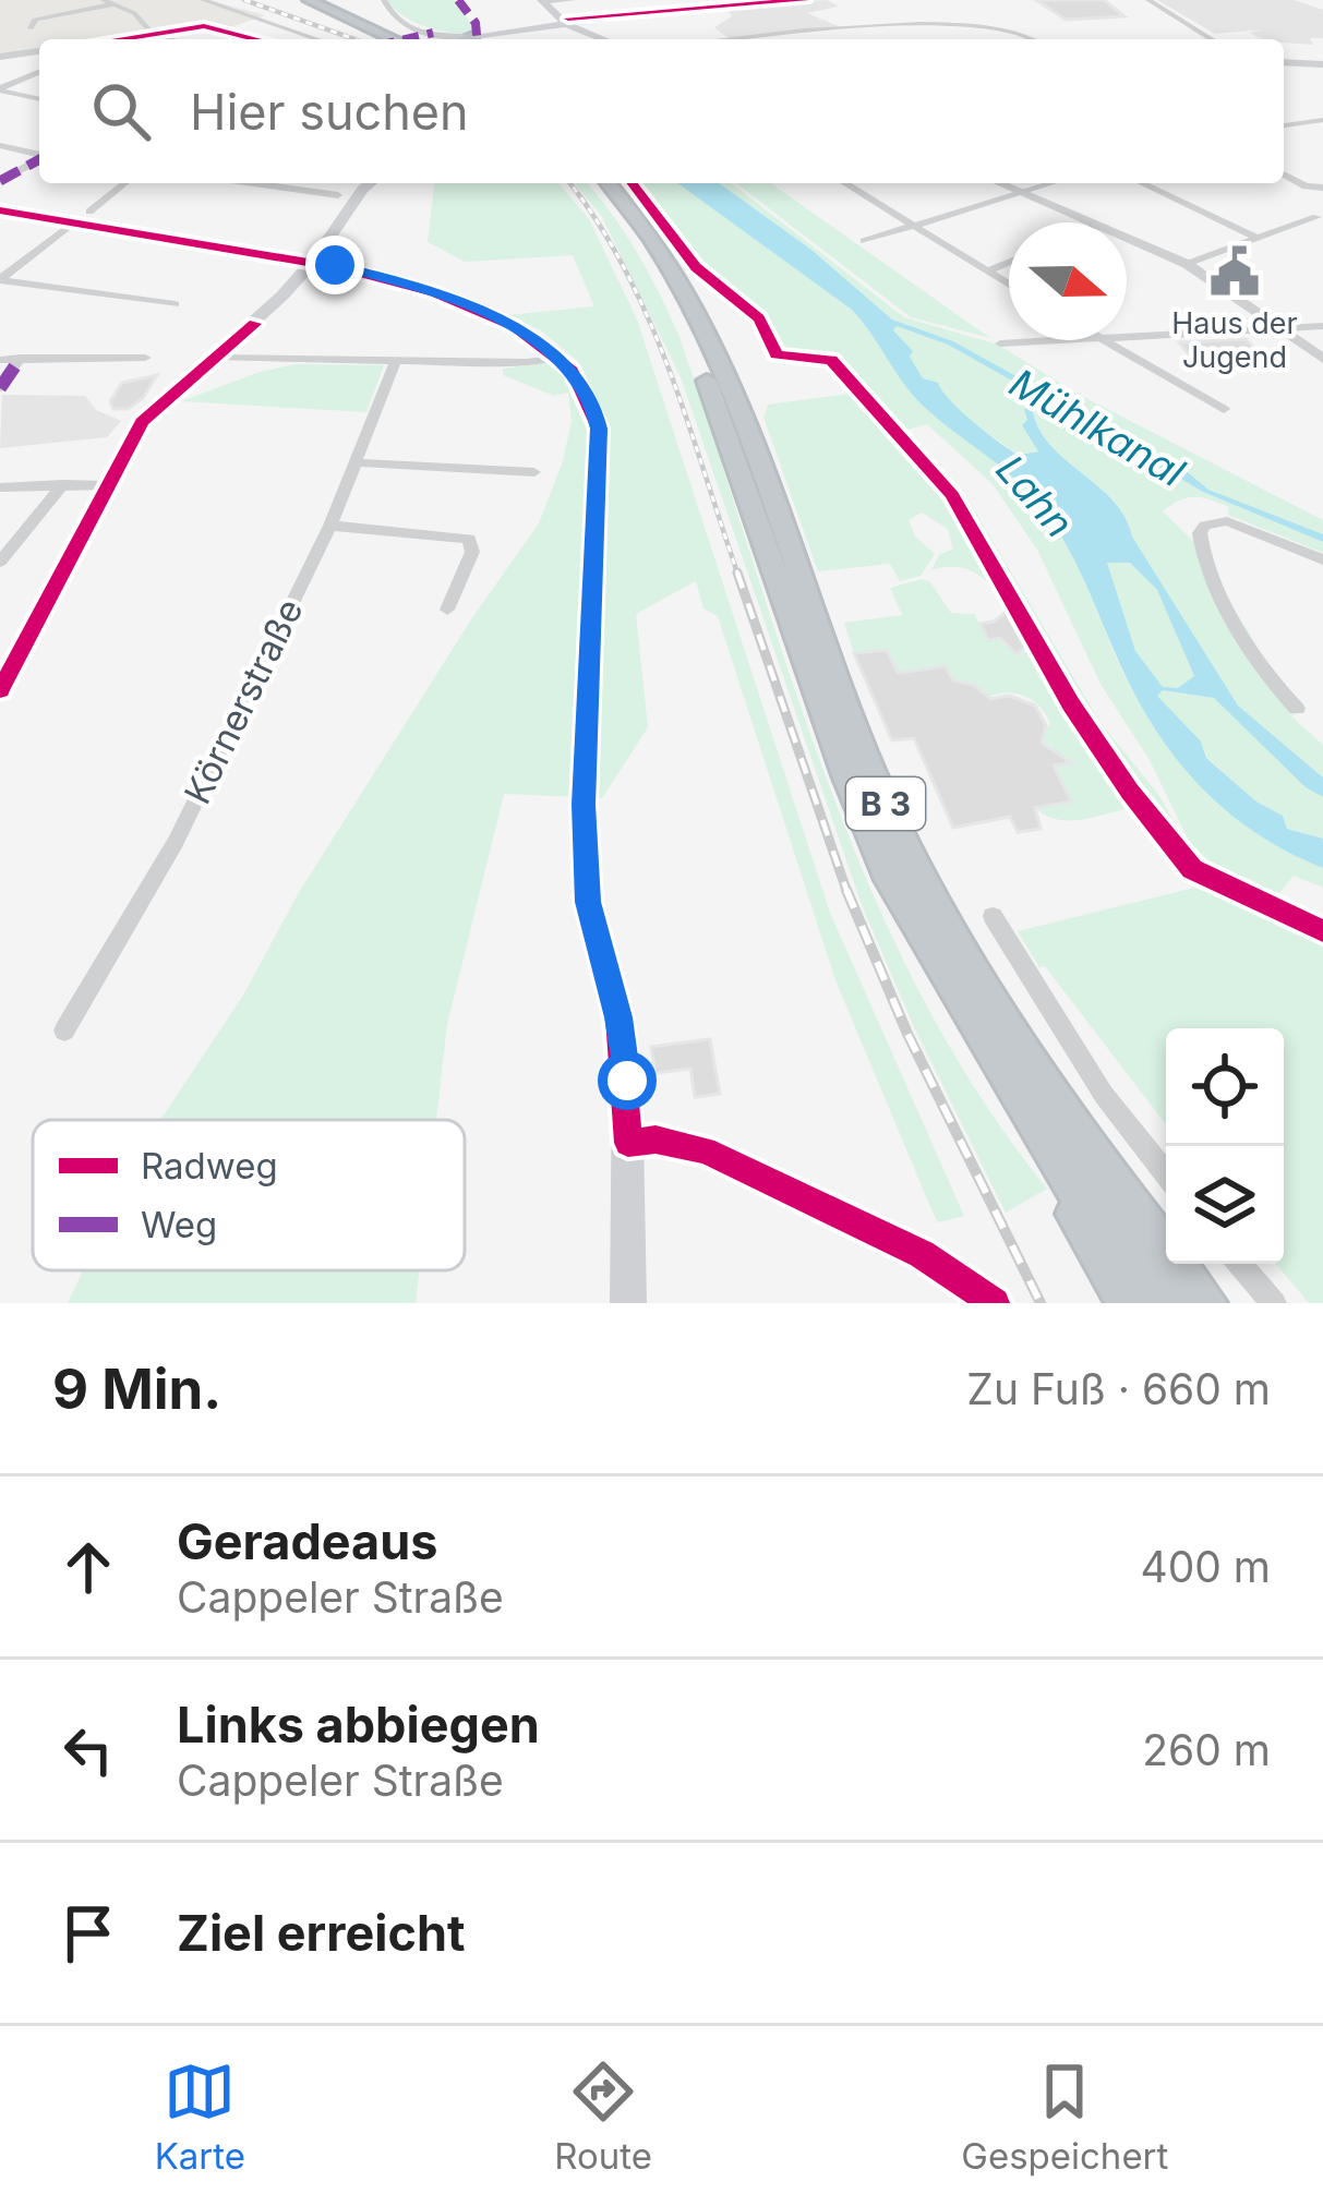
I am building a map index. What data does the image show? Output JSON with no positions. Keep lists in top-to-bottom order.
{
  "streets": {
    "highway": ["B 3"],
    "street": ["Körnerstraße"]
  },
  "water": ["Mühlkanal", "Lahn"],
  "places": {
    "public building": ["Haus der Jugend"]
  },
  "legend": ["Radweg", "Weg"],
  "north": "right",
  "page": {
    "search": "Hier suchen",
    "heading": ["9 Min.", "Zu Fuß · 660 m"],
    "list": [
      ["Geradeaus", "Cappeler Straße", "400 m"],
      ["Links abbiegen", "Cappeler Straße", "260 m"],
      "Ziel erreicht"
    ],
    "nav": ["Karte", "Route", "Gespeichert"]
  }
}
